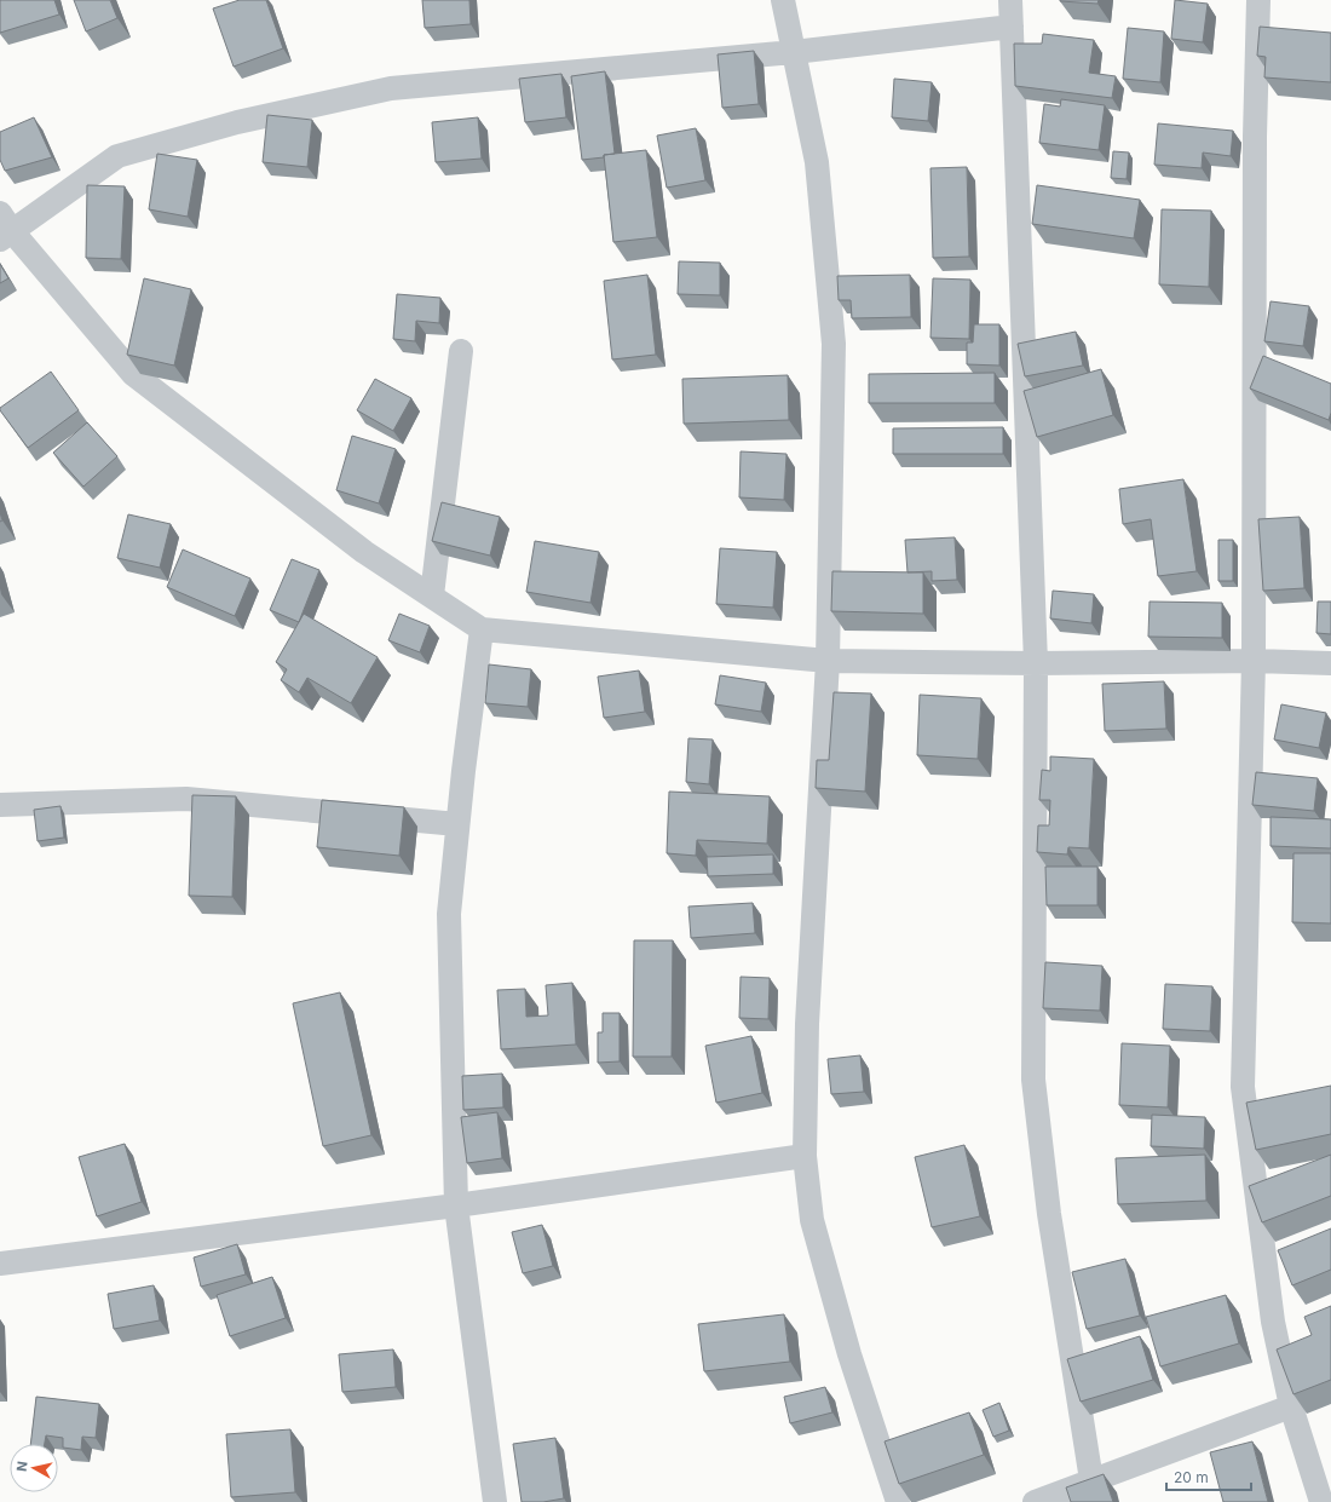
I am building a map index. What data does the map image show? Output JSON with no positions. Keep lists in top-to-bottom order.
{
  "scale_bar": "20 m",
  "north": "left"
}
